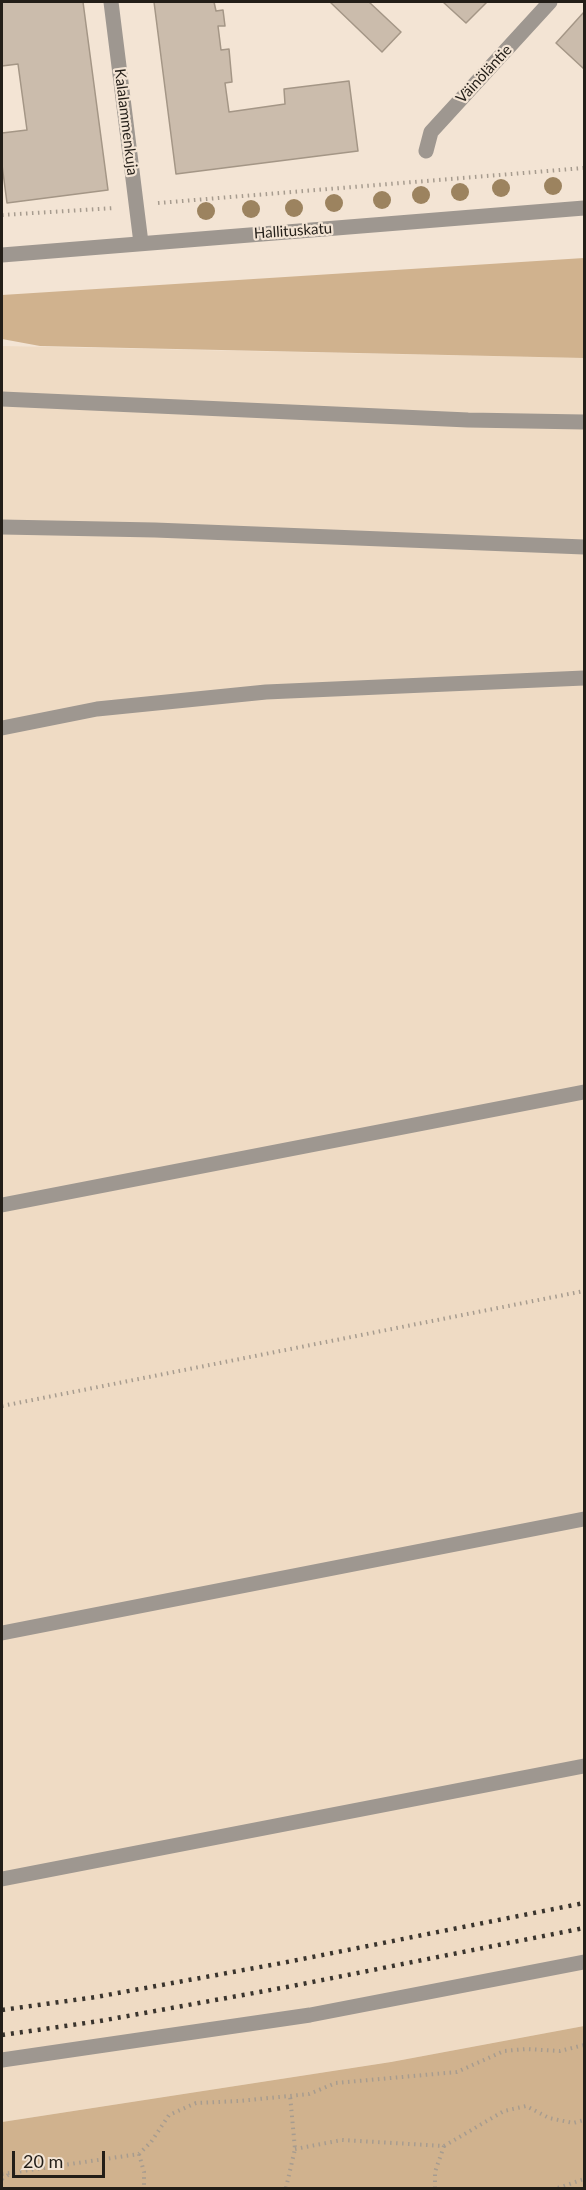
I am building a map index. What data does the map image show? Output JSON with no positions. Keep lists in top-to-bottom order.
{
  "streets": {
    "street": ["Väinöläntie", "Kalalammenkuja", "Hallituskatu"]
  },
  "crossings": [
    ["Kalalammenkuja", "Hallituskatu"]
  ],
  "scale_bar": "20 m"
}
